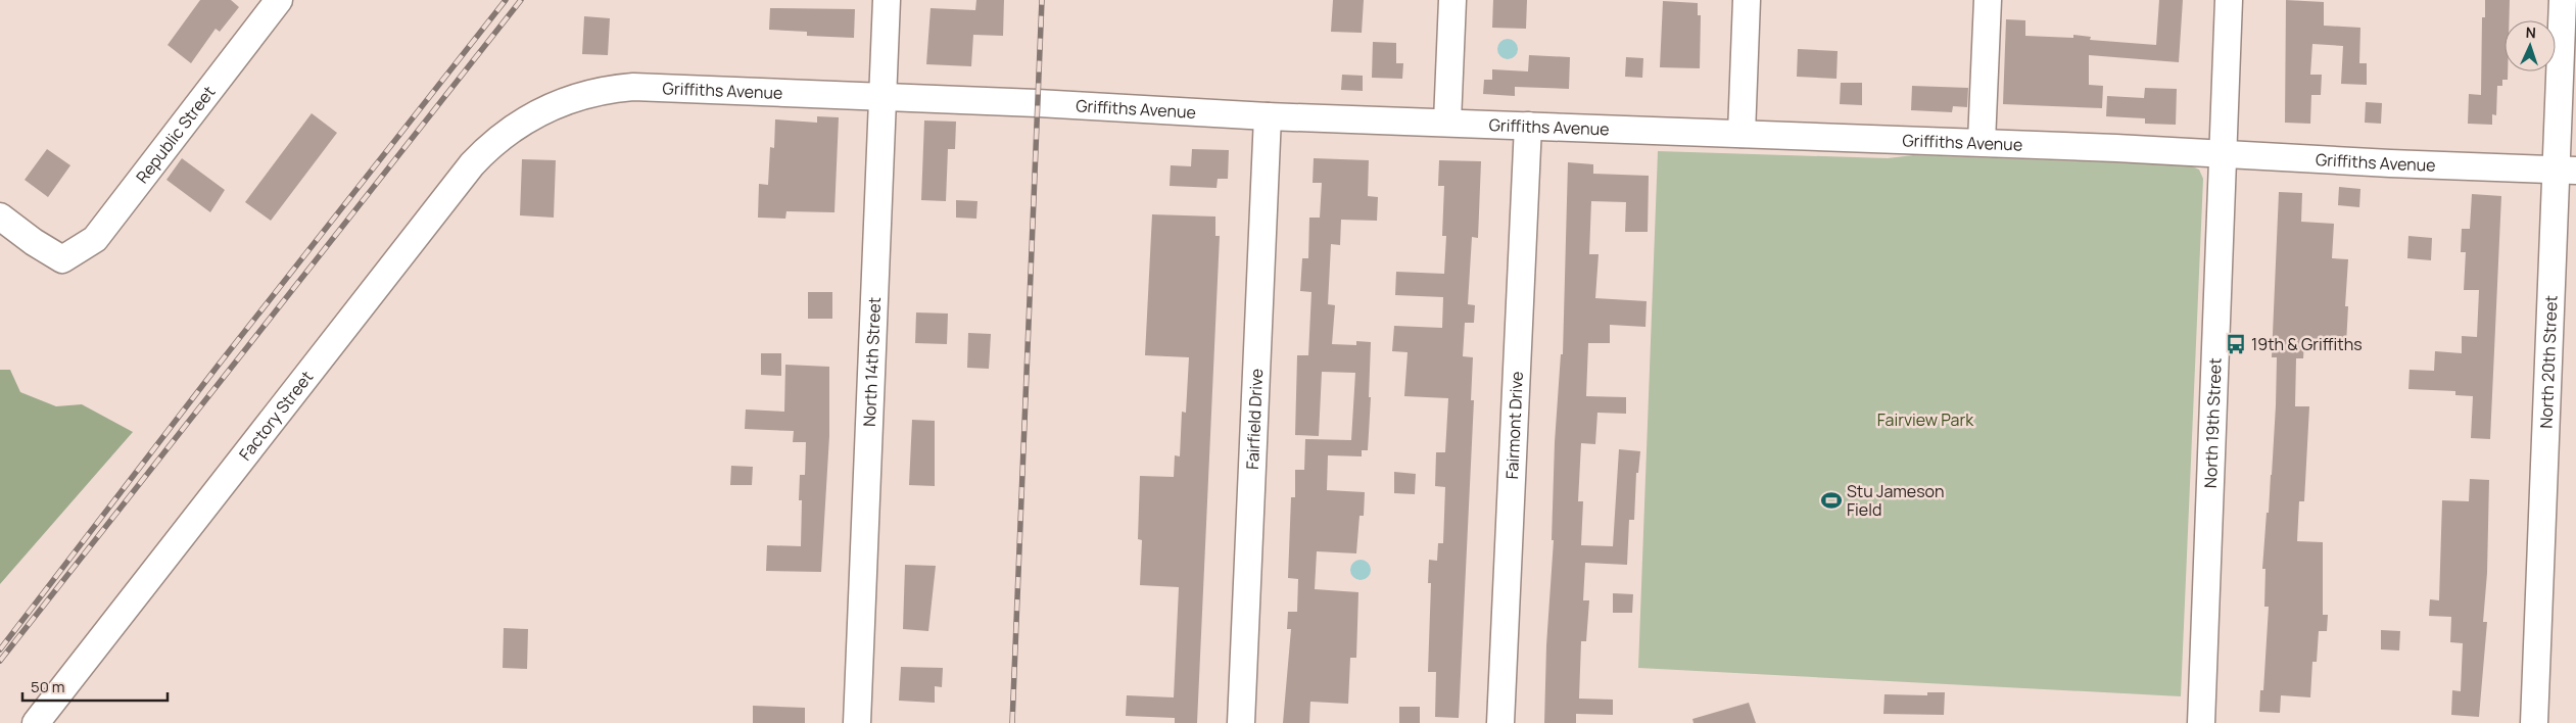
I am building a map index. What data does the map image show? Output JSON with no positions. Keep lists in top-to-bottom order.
{
  "streets": {
    "street": [
      "Griffiths Avenue",
      "Republic Street",
      "North 14th Street",
      "North 20th Street",
      "Factory Street",
      "Fairfield Drive",
      "North 19th Street",
      "Fairmont Drive"
    ]
  },
  "crossings": [
    ["Griffiths Avenue", "North 14th Street"],
    ["Griffiths Avenue", "North 20th Street"],
    ["Griffiths Avenue", "Factory Street"],
    ["Griffiths Avenue", "Fairfield Drive"],
    ["Griffiths Avenue", "North 19th Street"],
    ["Griffiths Avenue", "Fairmont Drive"]
  ],
  "parks": ["Fairview Park"],
  "places": {
    "bus stop": ["19th & Griffiths"],
    "sports": ["Stu Jameson Field"]
  },
  "scale_bar": "50 m",
  "north": "top"
}
